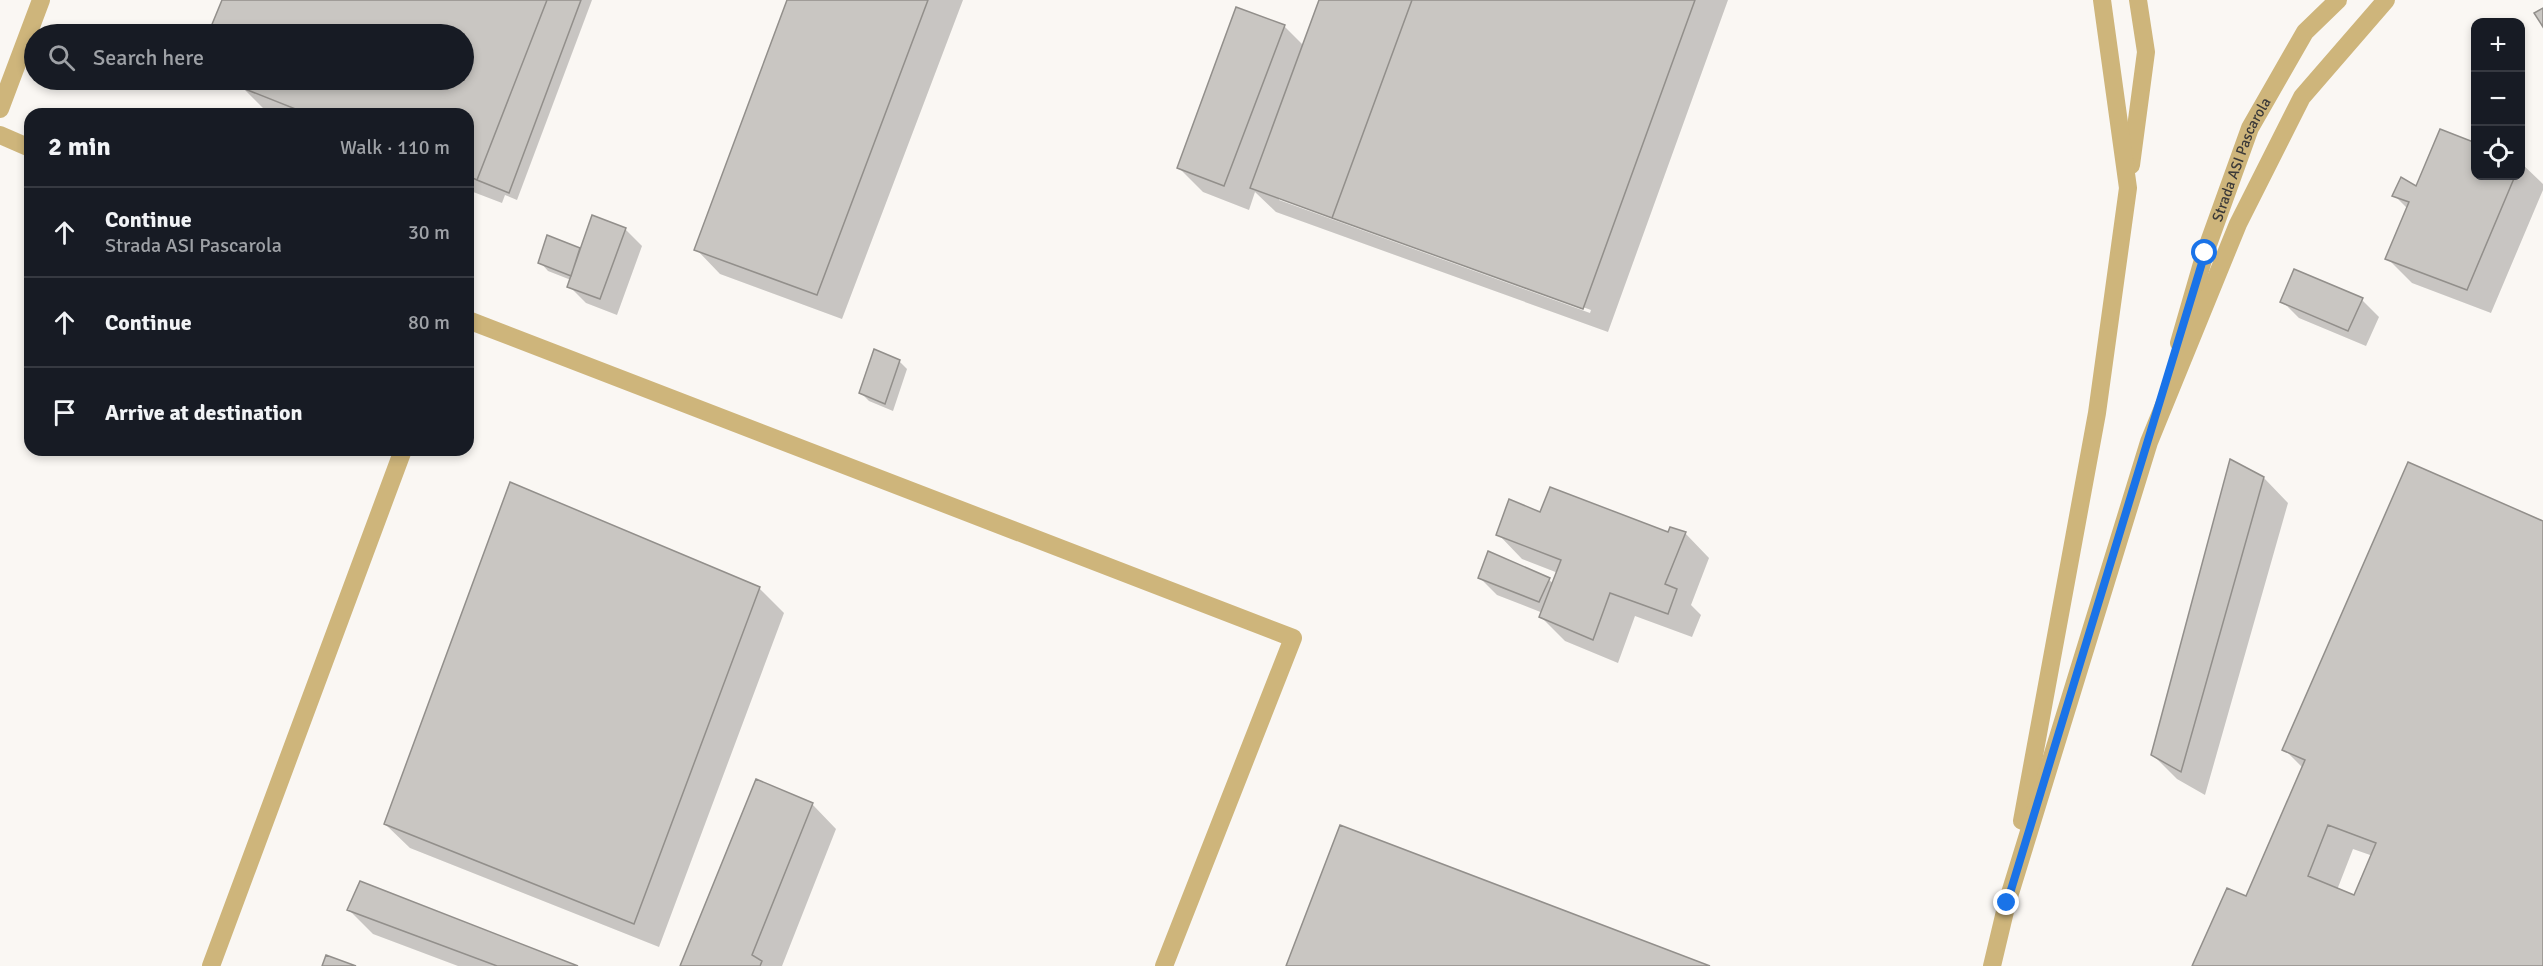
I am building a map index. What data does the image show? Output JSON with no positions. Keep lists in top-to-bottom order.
{
  "streets": {
    "street": ["Strada ASI Pascarola"]
  },
  "page": {
    "map_buttons": ["+", "−"],
    "search": "Search here",
    "heading": ["2 min", "Walk · 110 m"],
    "list": [
      ["Continue", "Strada ASI Pascarola", "30 m"],
      ["Continue", "80 m"],
      "Arrive at destination"
    ]
  }
}
